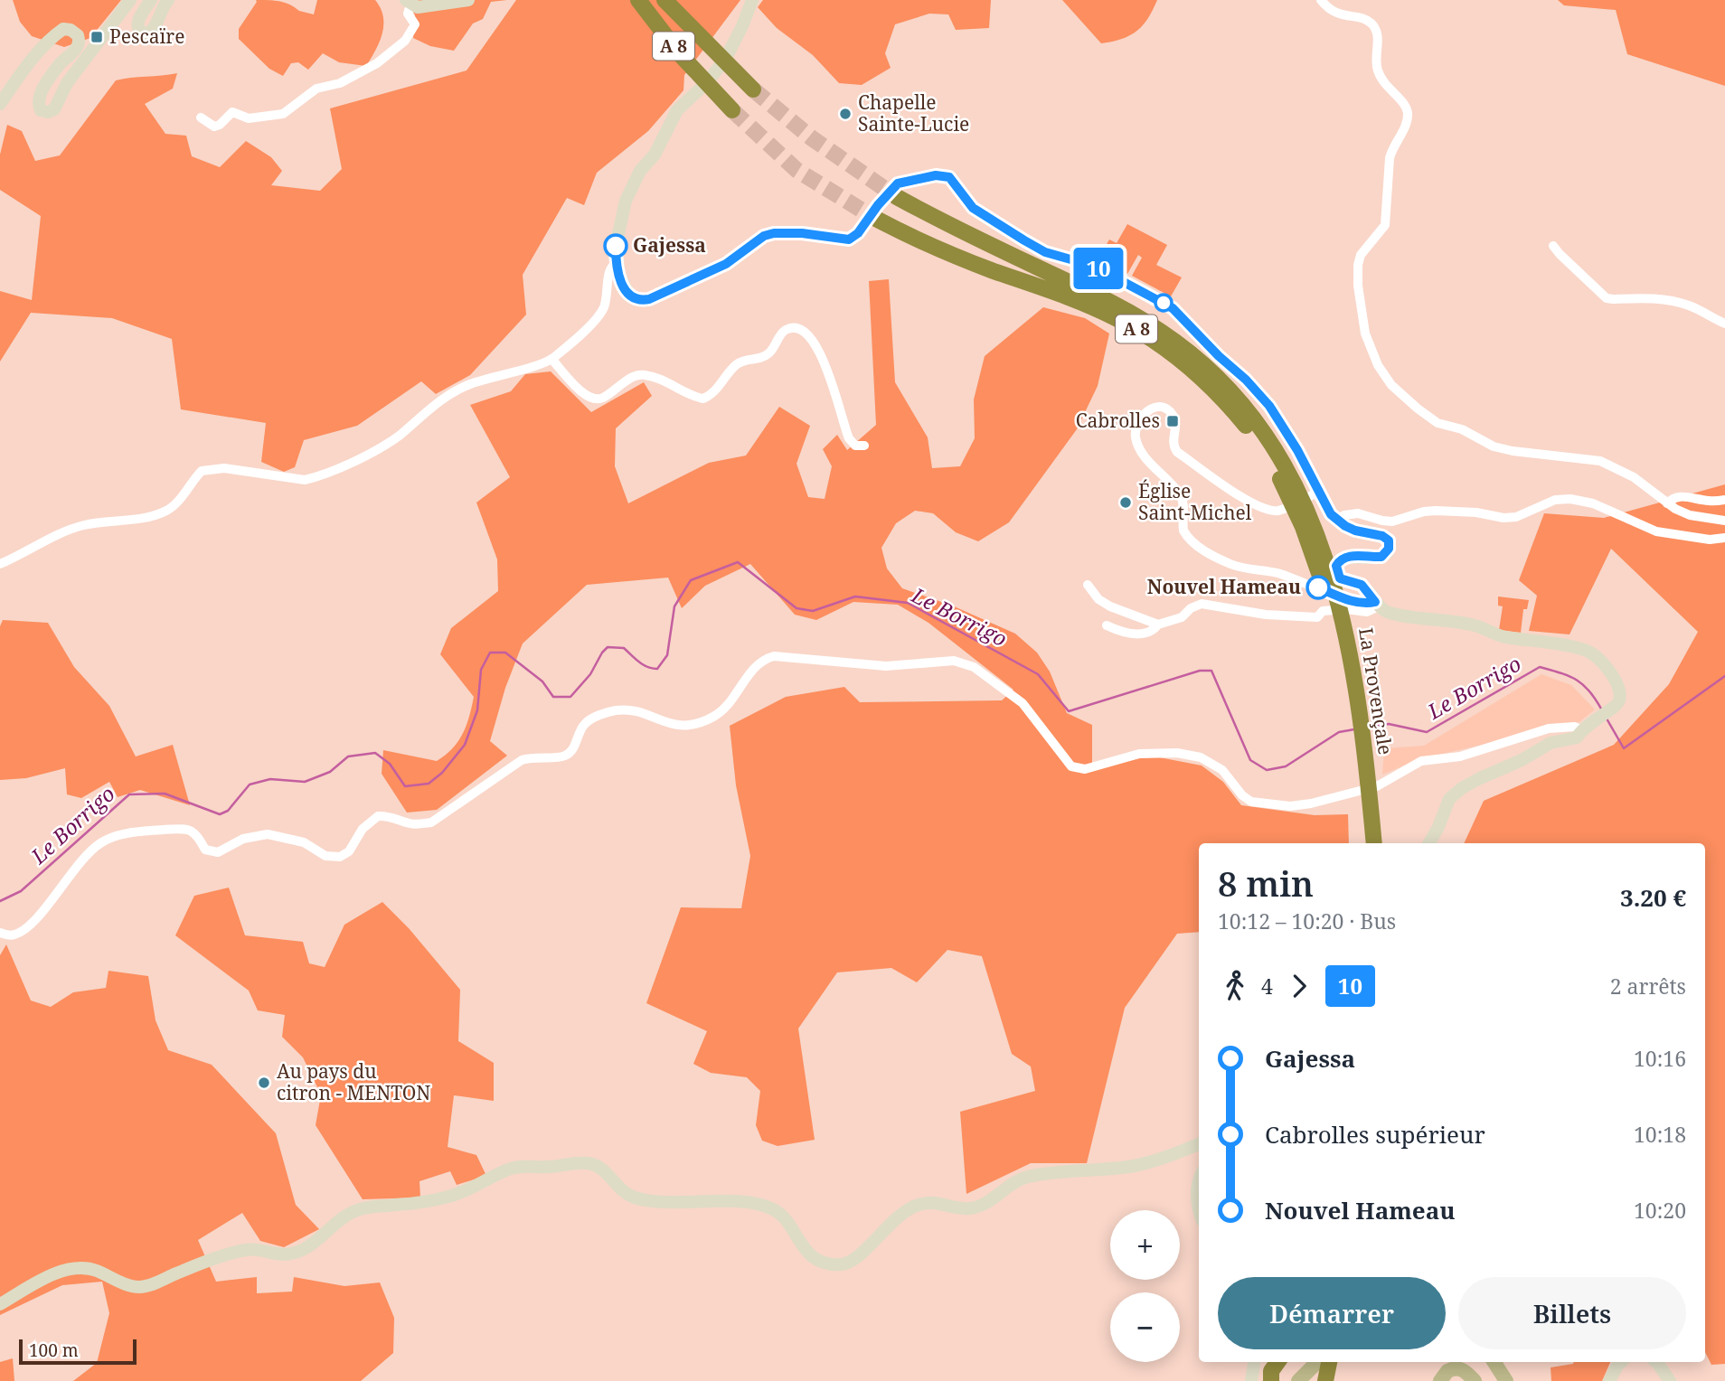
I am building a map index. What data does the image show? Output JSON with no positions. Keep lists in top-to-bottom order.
{
  "streets": {
    "highway": ["A 8", "La Provençale"]
  },
  "water": ["Le Borrigo"],
  "places": {
    "transit": ["Pescaïre", "Cabrolles"],
    "other": [
      "Chapelle Sainte-Lucie",
      "Gajessa",
      "Église Saint-Michel",
      "Nouvel Hameau",
      "Au pays du citron - MENTON"
    ]
  },
  "lines": ["bus line 10"],
  "scale_bar": "100 m",
  "page": {
    "on_map": "10",
    "heading": ["8 min", "10:12 – 10:20 · Bus", "3.20 €"],
    "legs": ["4", "10", "2 arrêts"],
    "list": [
      {
        "name": "Gajessa",
        "value": "10:16"
      },
      {
        "name": "Cabrolles supérieur",
        "value": "10:18"
      },
      {
        "name": "Nouvel Hameau",
        "value": "10:20"
      }
    ],
    "map_buttons": ["+", "−"],
    "buttons": ["Démarrer", "Billets"],
    "scale": "100 m"
  }
}
